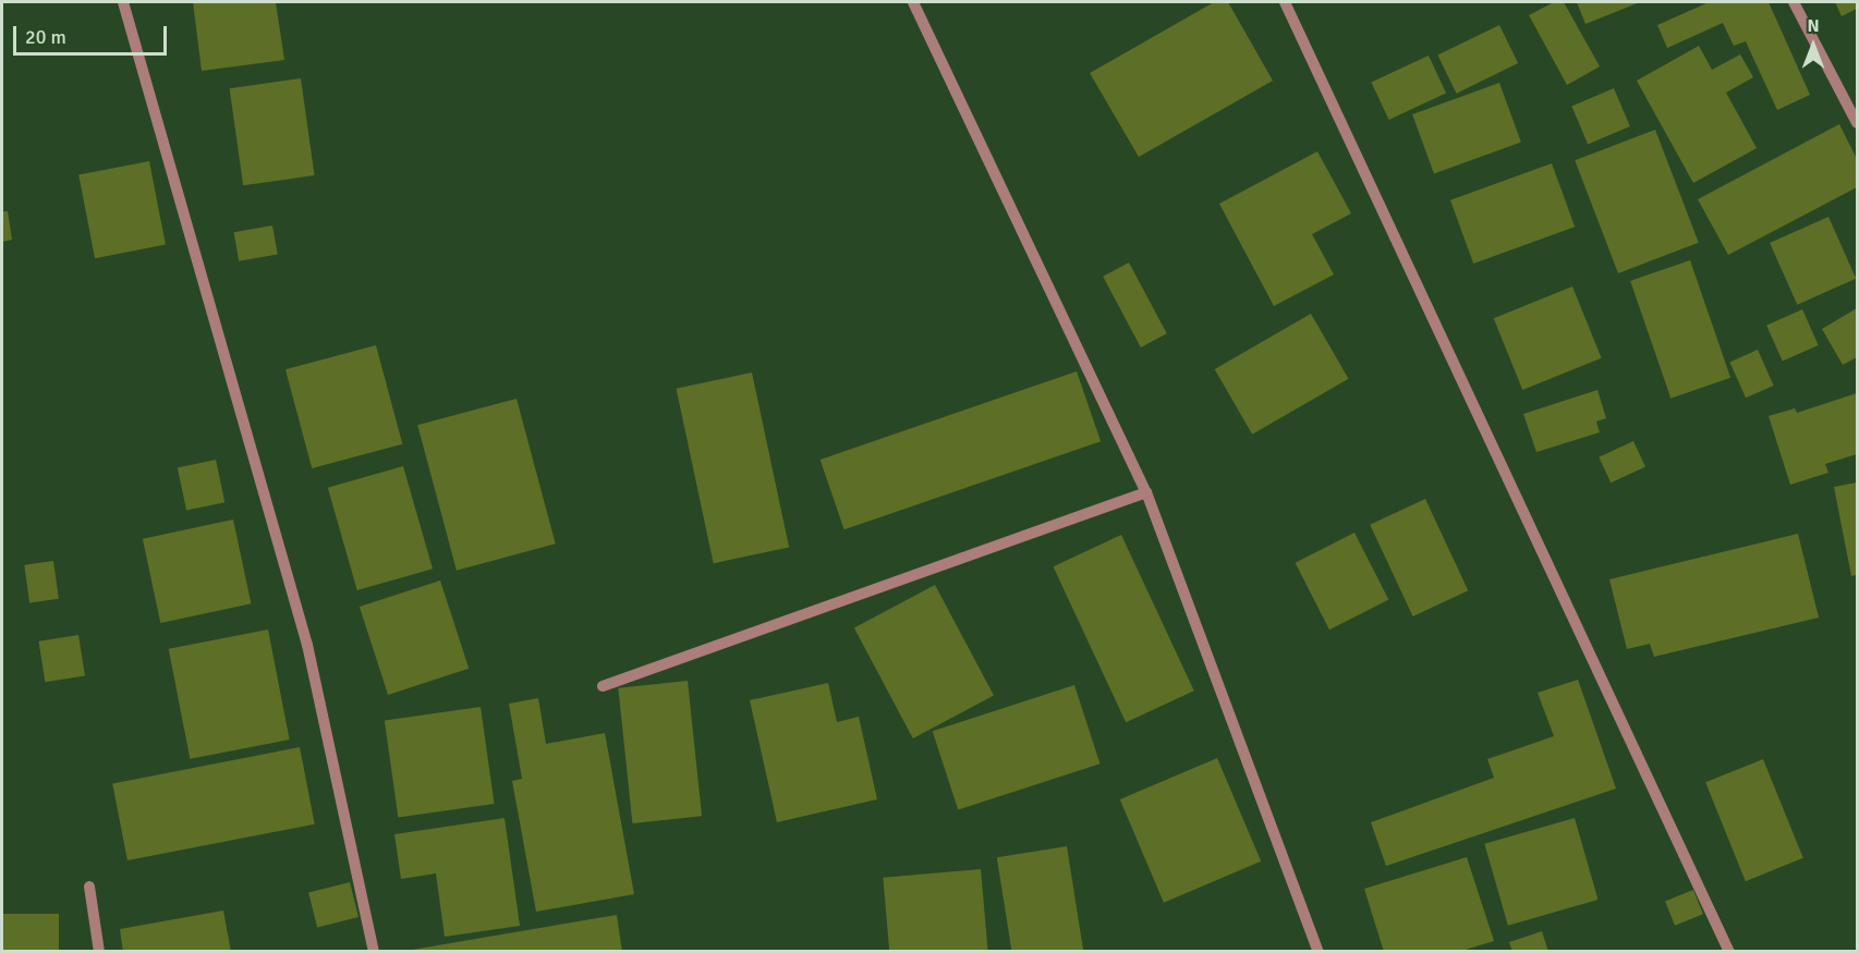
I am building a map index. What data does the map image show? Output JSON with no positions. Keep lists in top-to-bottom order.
{
  "scale_bar": "20 m",
  "north": "top"
}
